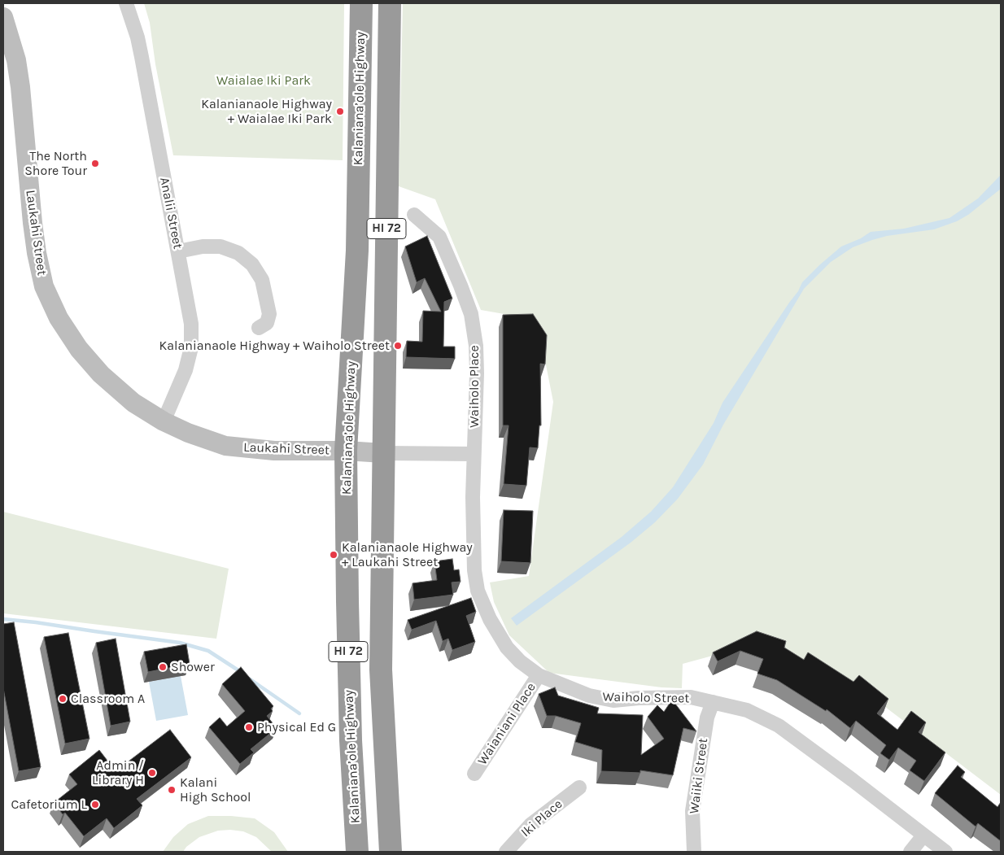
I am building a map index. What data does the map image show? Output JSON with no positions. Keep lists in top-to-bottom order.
{
  "streets": {
    "highway": ["Kalaniana’ole Highway", "HI 72"],
    "street": [
      "Analii Street",
      "Laukahi Street",
      "Waiholo Place",
      "Waiholo Street",
      "Waianiani Place",
      "Waiiki Street",
      "Iki Place"
    ]
  },
  "crossings": [
    ["Kalaniana’ole Highway", "Laukahi Street"],
    ["Analii Street", "Laukahi Street"],
    ["HI 72", "Laukahi Street"],
    ["Waiholo Place", "Waiholo Street"],
    ["Waiholo Street", "Waianiani Place"],
    ["Waiholo Street", "Waiiki Street"]
  ],
  "parks": ["Waialae Iki Park"],
  "places": [
    "Kalanianaole Highway + Waialae Iki Park",
    "The North Shore Tour",
    "Kalanianaole Highway + Waiholo Street",
    "Kalanianaole Highway + Laukahi Street",
    "Shower",
    "Classroom A",
    "Physical Ed G",
    "Admin / Library H",
    "Kalani High School",
    "Cafetorium L"
  ]
}
